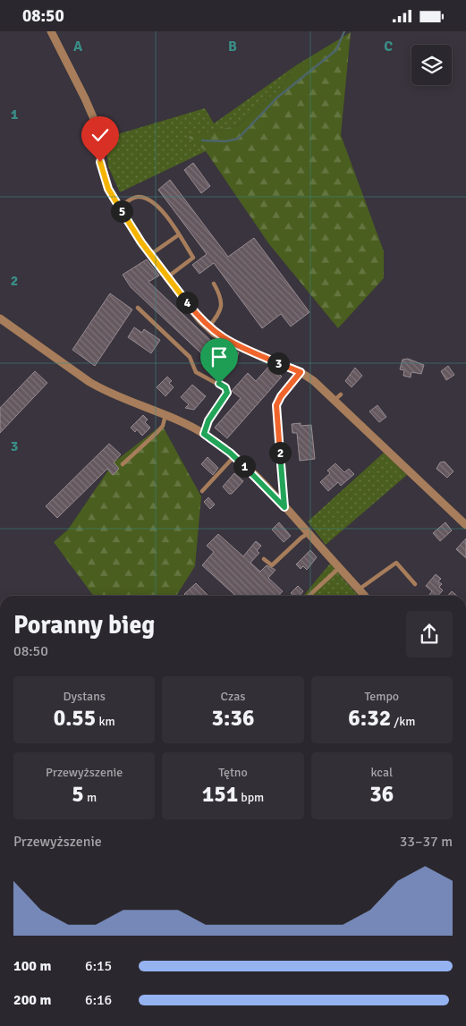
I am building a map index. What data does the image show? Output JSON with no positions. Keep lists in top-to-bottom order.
{
  "page": {
    "status": "08:50",
    "pins": [
      "5",
      "4",
      "3",
      "2",
      "1"
    ],
    "heading": ["Poranny bieg", "08:50"],
    "stats": [
      ["Dystans", "0.55 km"],
      ["Czas", "3:36"],
      ["Tempo", "6:32 /km"],
      ["Przewyższenie", "5 m"],
      ["Tętno", "151 bpm"],
      ["kcal", "36"]
    ],
    "chart": ["Przewyższenie", "33–37 m"],
    "list": [
      {
        "name": "100 m",
        "note": "6:15"
      },
      {
        "name": "200 m",
        "note": "6:16"
      }
    ]
  },
  "grid": {
    "columns": ["A", "B", "C"],
    "rows": ["1", "2", "3"]
  }
}
